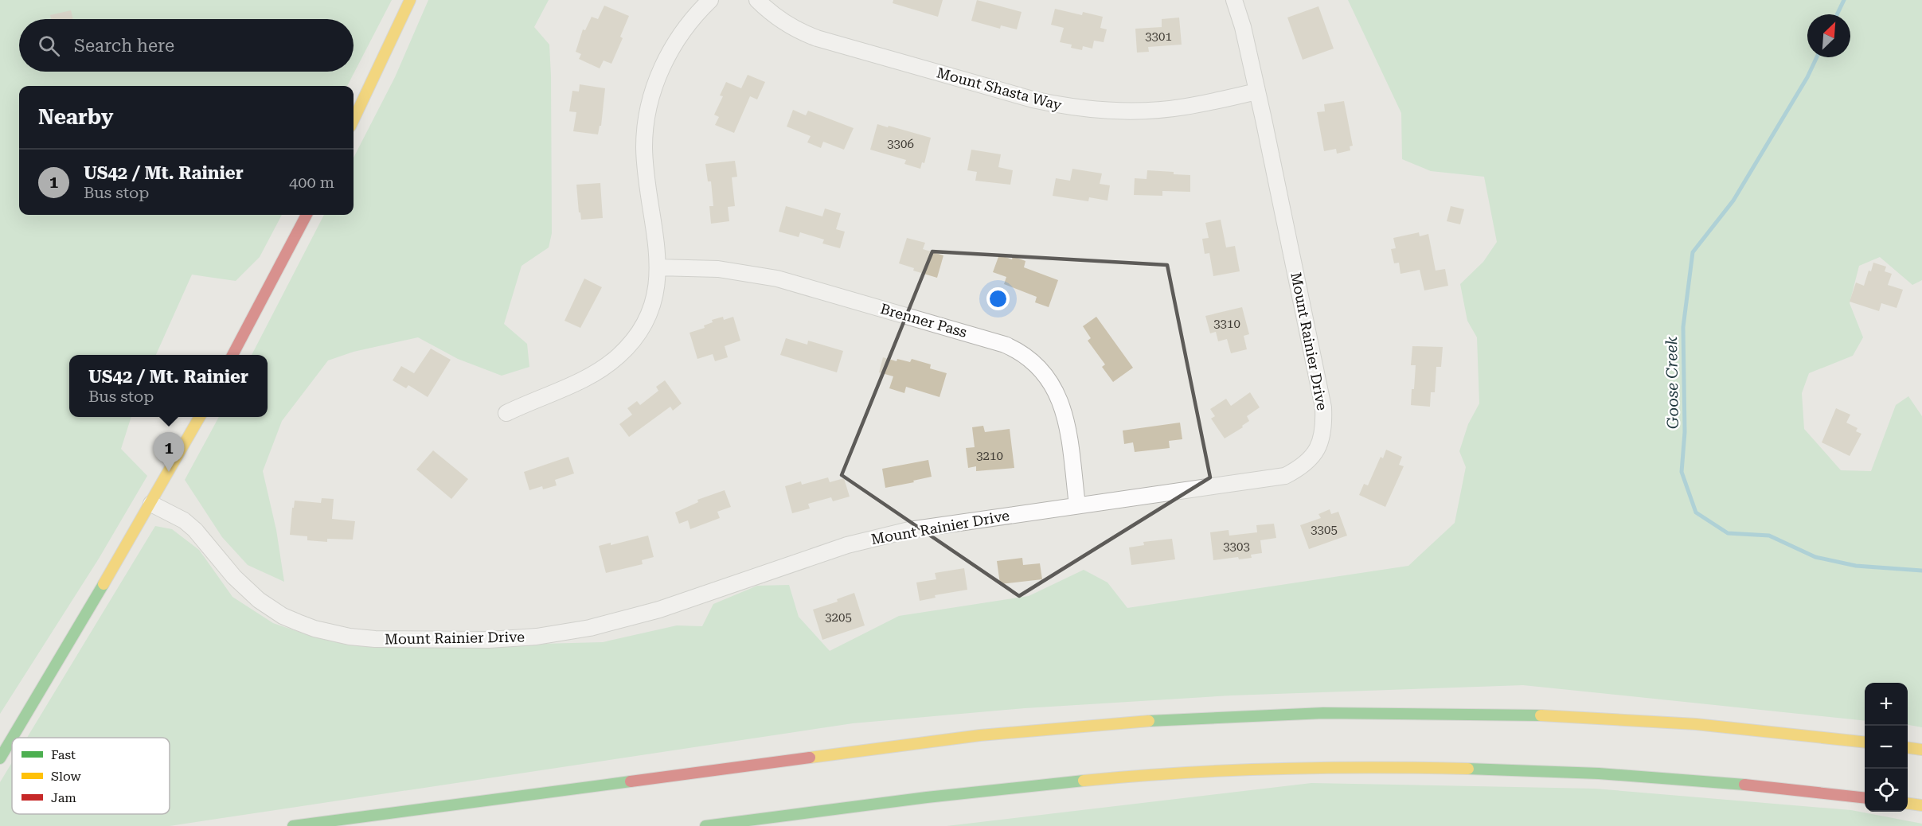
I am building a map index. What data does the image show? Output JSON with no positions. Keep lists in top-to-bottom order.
{
  "streets": {
    "street": ["Mount Shasta Way", "Brenner Pass", "Mount Rainier Drive"]
  },
  "crossings": [
    ["Mount Shasta Way", "Mount Rainier Drive"],
    ["Brenner Pass", "Mount Rainier Drive"]
  ],
  "water": ["Goose Creek"],
  "house_numbers": [
    "3301",
    "3306",
    "3310",
    "3210",
    "3305",
    "3303",
    "3205"
  ],
  "legend": ["Fast", "Slow", "Jam"],
  "north": "top right",
  "page": {
    "search": "Search here",
    "heading": "Nearby",
    "list": [
      {
        "mark": "1",
        "name": "US42 / Mt. Rainier",
        "note": "Bus stop",
        "value": "400 m"
      }
    ],
    "popup": ["US42 / Mt. Rainier", "Bus stop"],
    "pins": "1",
    "map_buttons": ["+", "−"]
  }
}
